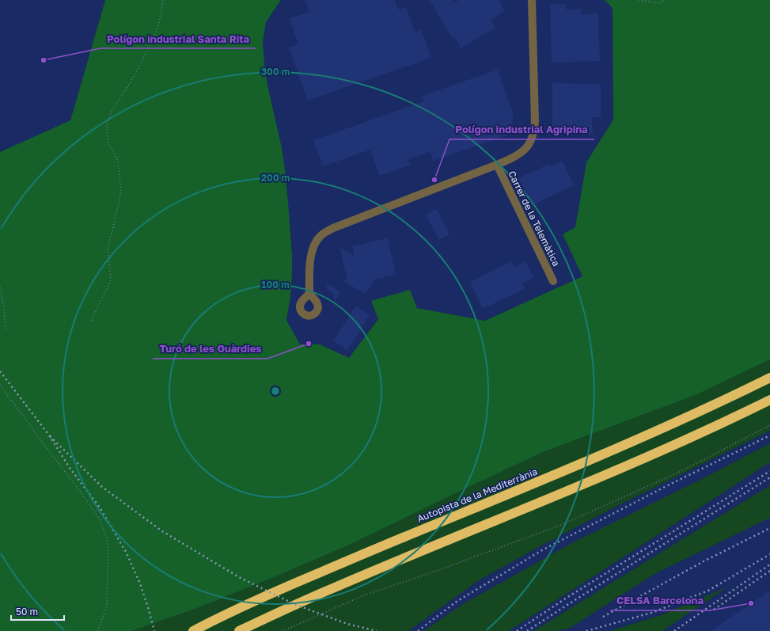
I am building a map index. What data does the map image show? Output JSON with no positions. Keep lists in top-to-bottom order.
{
  "streets": {
    "highway": ["Autopista de la Mediterrània"],
    "street": ["Carrer de la Telemàtica"]
  },
  "places": [
    "Polígon industrial Santa Rita",
    "Polígon industrial Agripina",
    "Turó de les Guàrdies",
    "CELSA Barcelona"
  ],
  "scale_bar": "50 m",
  "rings": ["300 m", "200 m", "100 m"]
}
